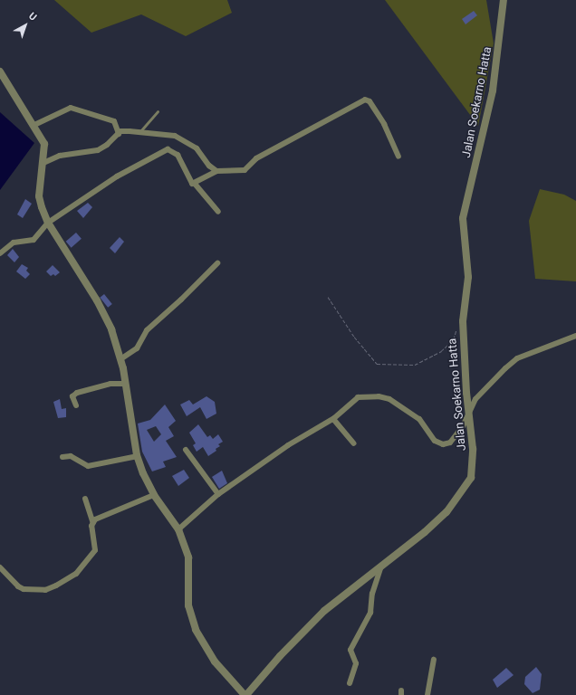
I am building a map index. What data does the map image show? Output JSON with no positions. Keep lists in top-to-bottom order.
{
  "streets": {
    "street": ["Jalan Soekarno Hatta"]
  },
  "north": "top right"
}
